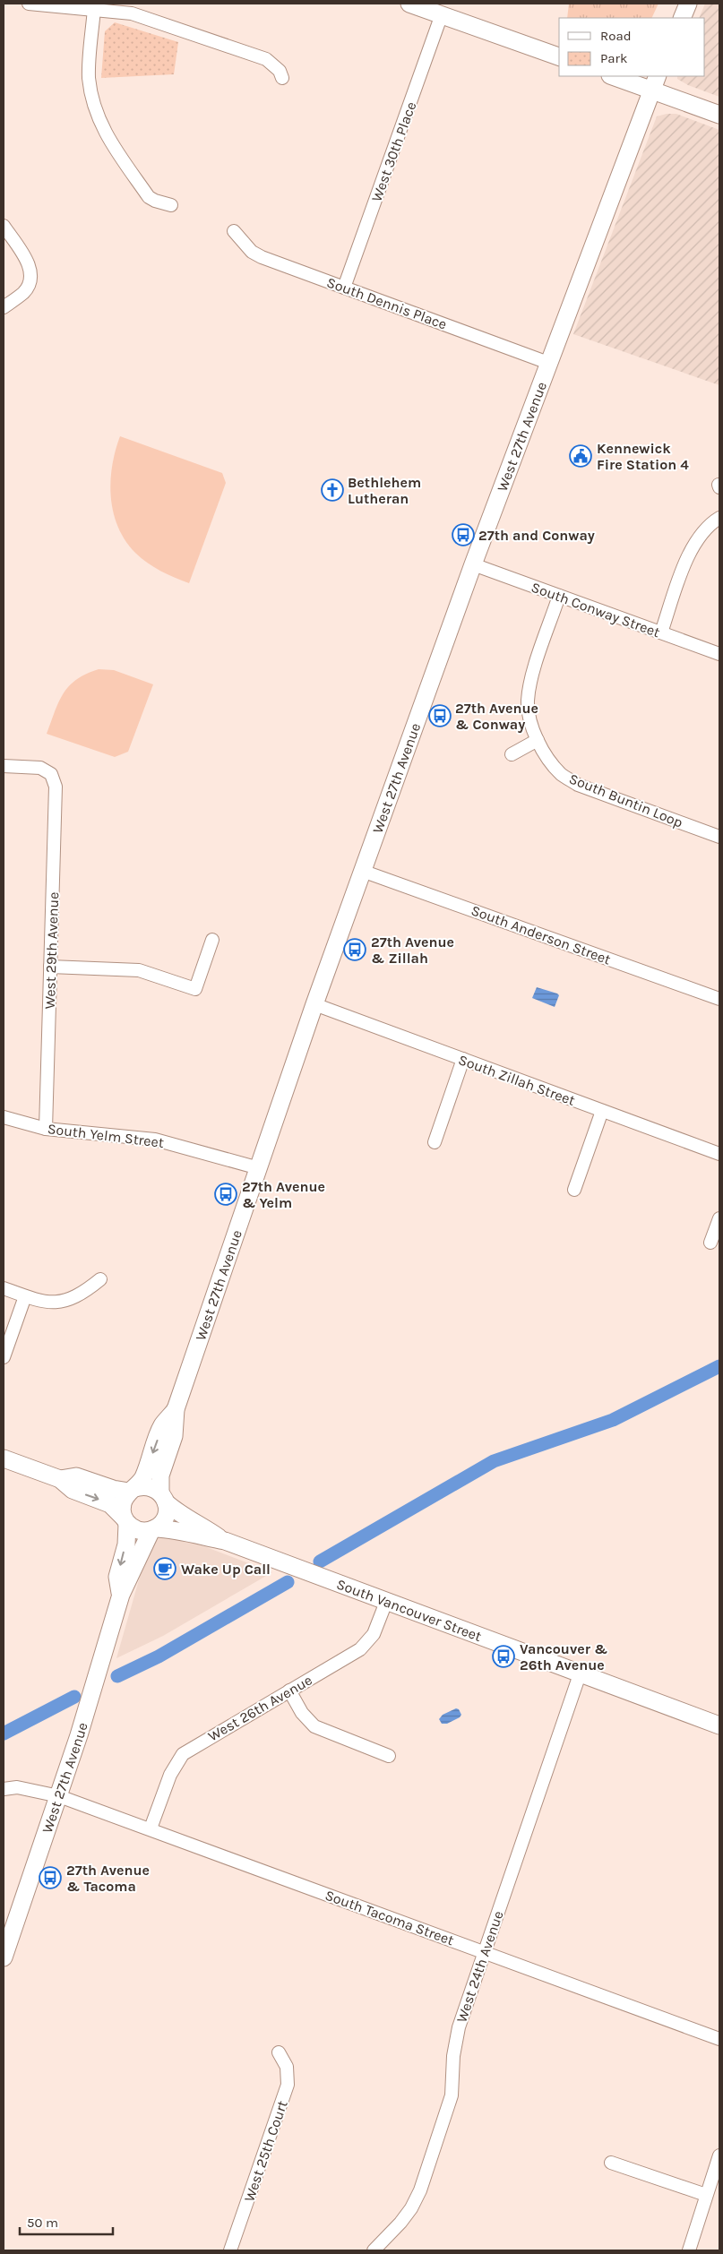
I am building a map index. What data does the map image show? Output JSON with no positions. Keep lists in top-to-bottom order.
{
  "streets": {
    "main road": ["West 27th Avenue", "South Vancouver Street"],
    "street": [
      "West 30th Place",
      "South Dennis Place",
      "South Conway Street",
      "South Buntin Loop",
      "South Anderson Street",
      "West 29th Avenue",
      "South Zillah Street",
      "South Yelm Street",
      "West 26th Avenue",
      "South Tacoma Street",
      "West 24th Avenue",
      "West 25th Court"
    ]
  },
  "crossings": [
    ["West 30th Place", "South Dennis Place"],
    ["South Dennis Place", "West 27th Avenue"],
    ["West 27th Avenue", "South Conway Street"],
    ["West 27th Avenue", "South Anderson Street"],
    ["West 27th Avenue", "South Zillah Street"],
    ["West 27th Avenue", "South Yelm Street"],
    ["West 27th Avenue", "South Vancouver Street"],
    ["West 27th Avenue", "South Tacoma Street"],
    ["South Conway Street", "South Buntin Loop"],
    ["West 29th Avenue", "South Yelm Street"],
    ["South Vancouver Street", "West 26th Avenue"],
    ["South Vancouver Street", "West 24th Avenue"],
    ["West 26th Avenue", "South Tacoma Street"],
    ["South Tacoma Street", "West 24th Avenue"]
  ],
  "places": {
    "public building": ["Kennewick Fire Station 4"],
    "church": ["Bethlehem Lutheran"],
    "bus stop": [
      "27th and Conway",
      "27th Avenue & Conway",
      "27th Avenue & Zillah",
      "27th Avenue & Yelm",
      "Vancouver & 26th Avenue",
      "27th Avenue & Tacoma"
    ],
    "cafe": ["Wake Up Call"]
  },
  "legend": ["Road", "Park"],
  "scale_bar": "50 m"
}
